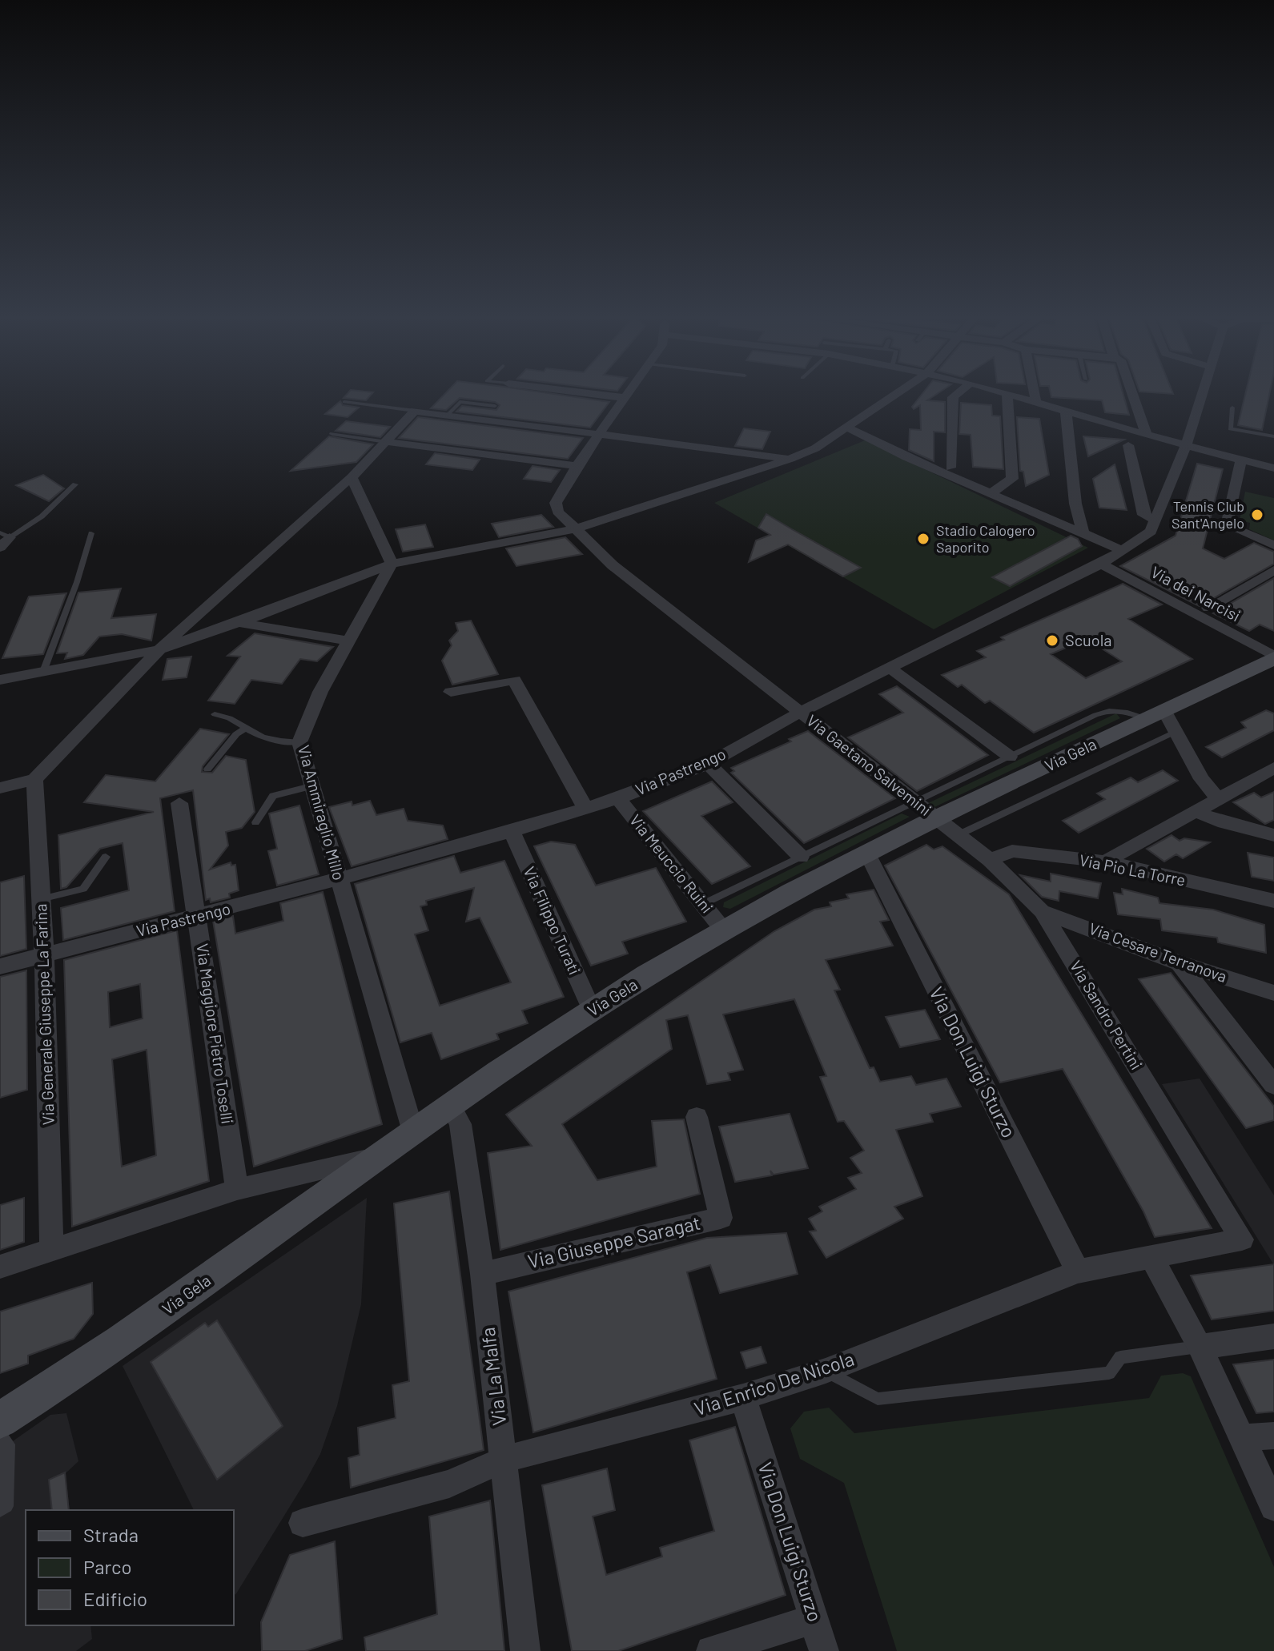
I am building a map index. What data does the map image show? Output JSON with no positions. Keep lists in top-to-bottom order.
{
  "streets": {
    "main road": ["Via Gela"],
    "street": [
      "Via dei Narcisi",
      "Via Gaetano Salvemini",
      "Via Pastrengo",
      "Via Ammiraglio Millo",
      "Via Meuccio Ruini",
      "Via Pio La Torre",
      "Via Filippo Turati",
      "Via Cesare Terranova",
      "Via Generale Giuseppe La Farina",
      "Via Sandro Pertini",
      "Via Maggiore Pietro Toselli",
      "Via Don Luigi Sturzo",
      "Via Giuseppe Saragat",
      "Via La Malfa",
      "Via Enrico De Nicola"
    ]
  },
  "crossings": [
    ["Via dei Narcisi", "Via Gela"],
    ["Via dei Narcisi", "Via Pastrengo"],
    ["Via Gela", "Via Gaetano Salvemini"],
    ["Via Gela", "Via Ammiraglio Millo"],
    ["Via Gela", "Via Meuccio Ruini"],
    ["Via Gela", "Via Filippo Turati"],
    ["Via Gela", "Via Sandro Pertini"],
    ["Via Gela", "Via Don Luigi Sturzo"],
    ["Via Gela", "Via La Malfa"],
    ["Via Gaetano Salvemini", "Via Pastrengo"],
    ["Via Gaetano Salvemini", "Via Sandro Pertini"],
    ["Via Pastrengo", "Via Ammiraglio Millo"],
    ["Via Pastrengo", "Via Meuccio Ruini"],
    ["Via Pastrengo", "Via Filippo Turati"],
    ["Via Pastrengo", "Via Generale Giuseppe La Farina"],
    ["Via Pastrengo", "Via Maggiore Pietro Toselli"],
    ["Via Pio La Torre", "Via Sandro Pertini"],
    ["Via Cesare Terranova", "Via Sandro Pertini"],
    ["Via Sandro Pertini", "Via Enrico De Nicola"],
    ["Via Don Luigi Sturzo", "Via Enrico De Nicola"],
    ["Via Giuseppe Saragat", "Via La Malfa"],
    ["Via La Malfa", "Via Enrico De Nicola"]
  ],
  "places": ["Tennis Club Sant'Angelo", "Stadio Calogero Saporito", "Scuola"],
  "legend": ["Strada", "Parco", "Edificio"]
}
